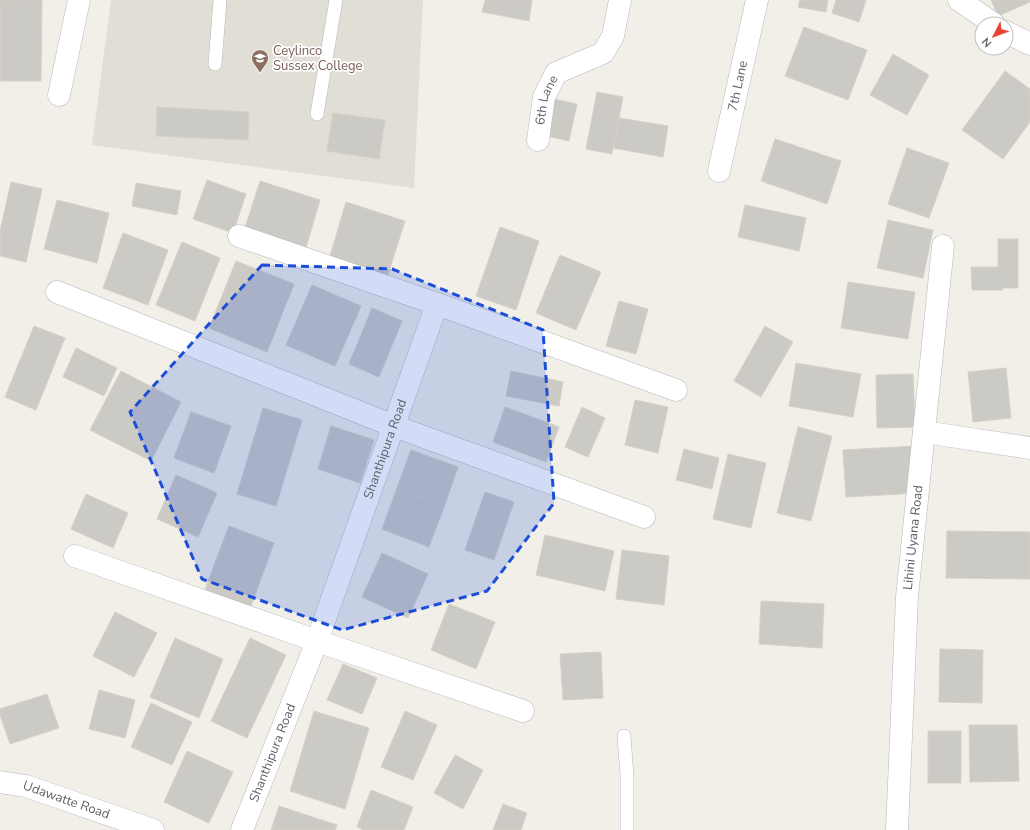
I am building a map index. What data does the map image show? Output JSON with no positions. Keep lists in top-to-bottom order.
{
  "streets": {
    "street": [
      "7th Lane",
      "6th Lane",
      "Shanthipura Road",
      "Lihini Uyana Road",
      "Udawatte Road"
    ]
  },
  "places": {
    "school or university": ["Ceylinco Sussex College"]
  },
  "north": "bottom left"
}
